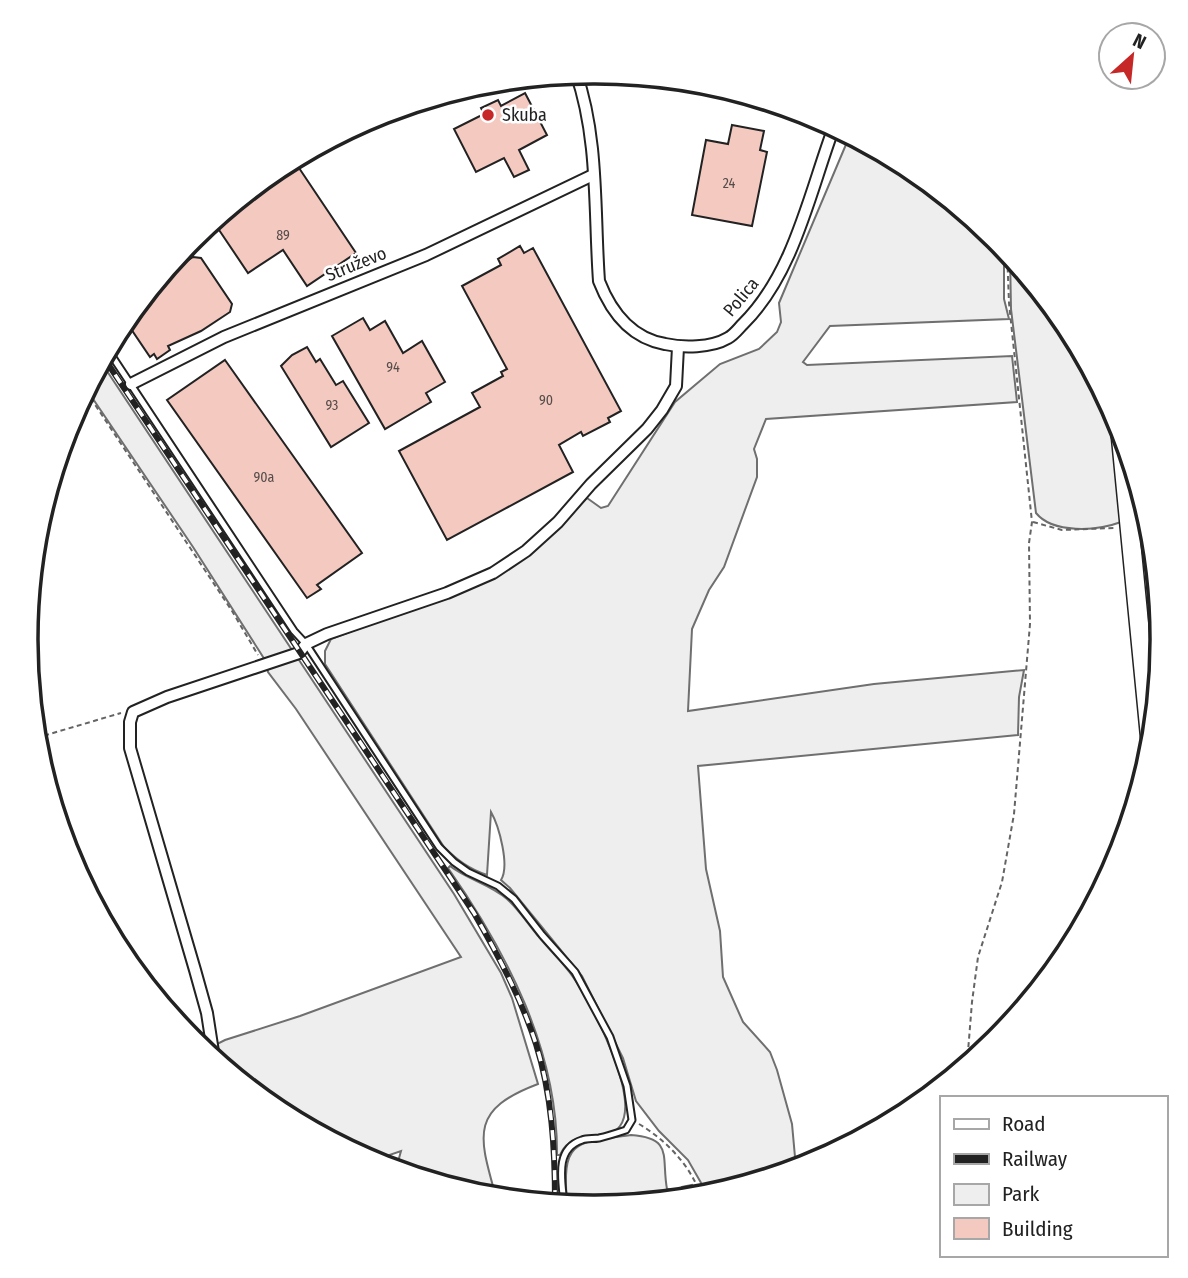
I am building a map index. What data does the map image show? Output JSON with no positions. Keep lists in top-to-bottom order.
{
  "streets": {
    "street": ["Struževo", "Polica"]
  },
  "crossings": [
    ["Struževo", "Polica"]
  ],
  "places": ["Skuba"],
  "house_numbers": [
    "24",
    "89",
    "94",
    "90",
    "93",
    "90a"
  ],
  "legend": [
    "Road",
    "Railway",
    "Park",
    "Building"
  ],
  "north": "top right"
}
